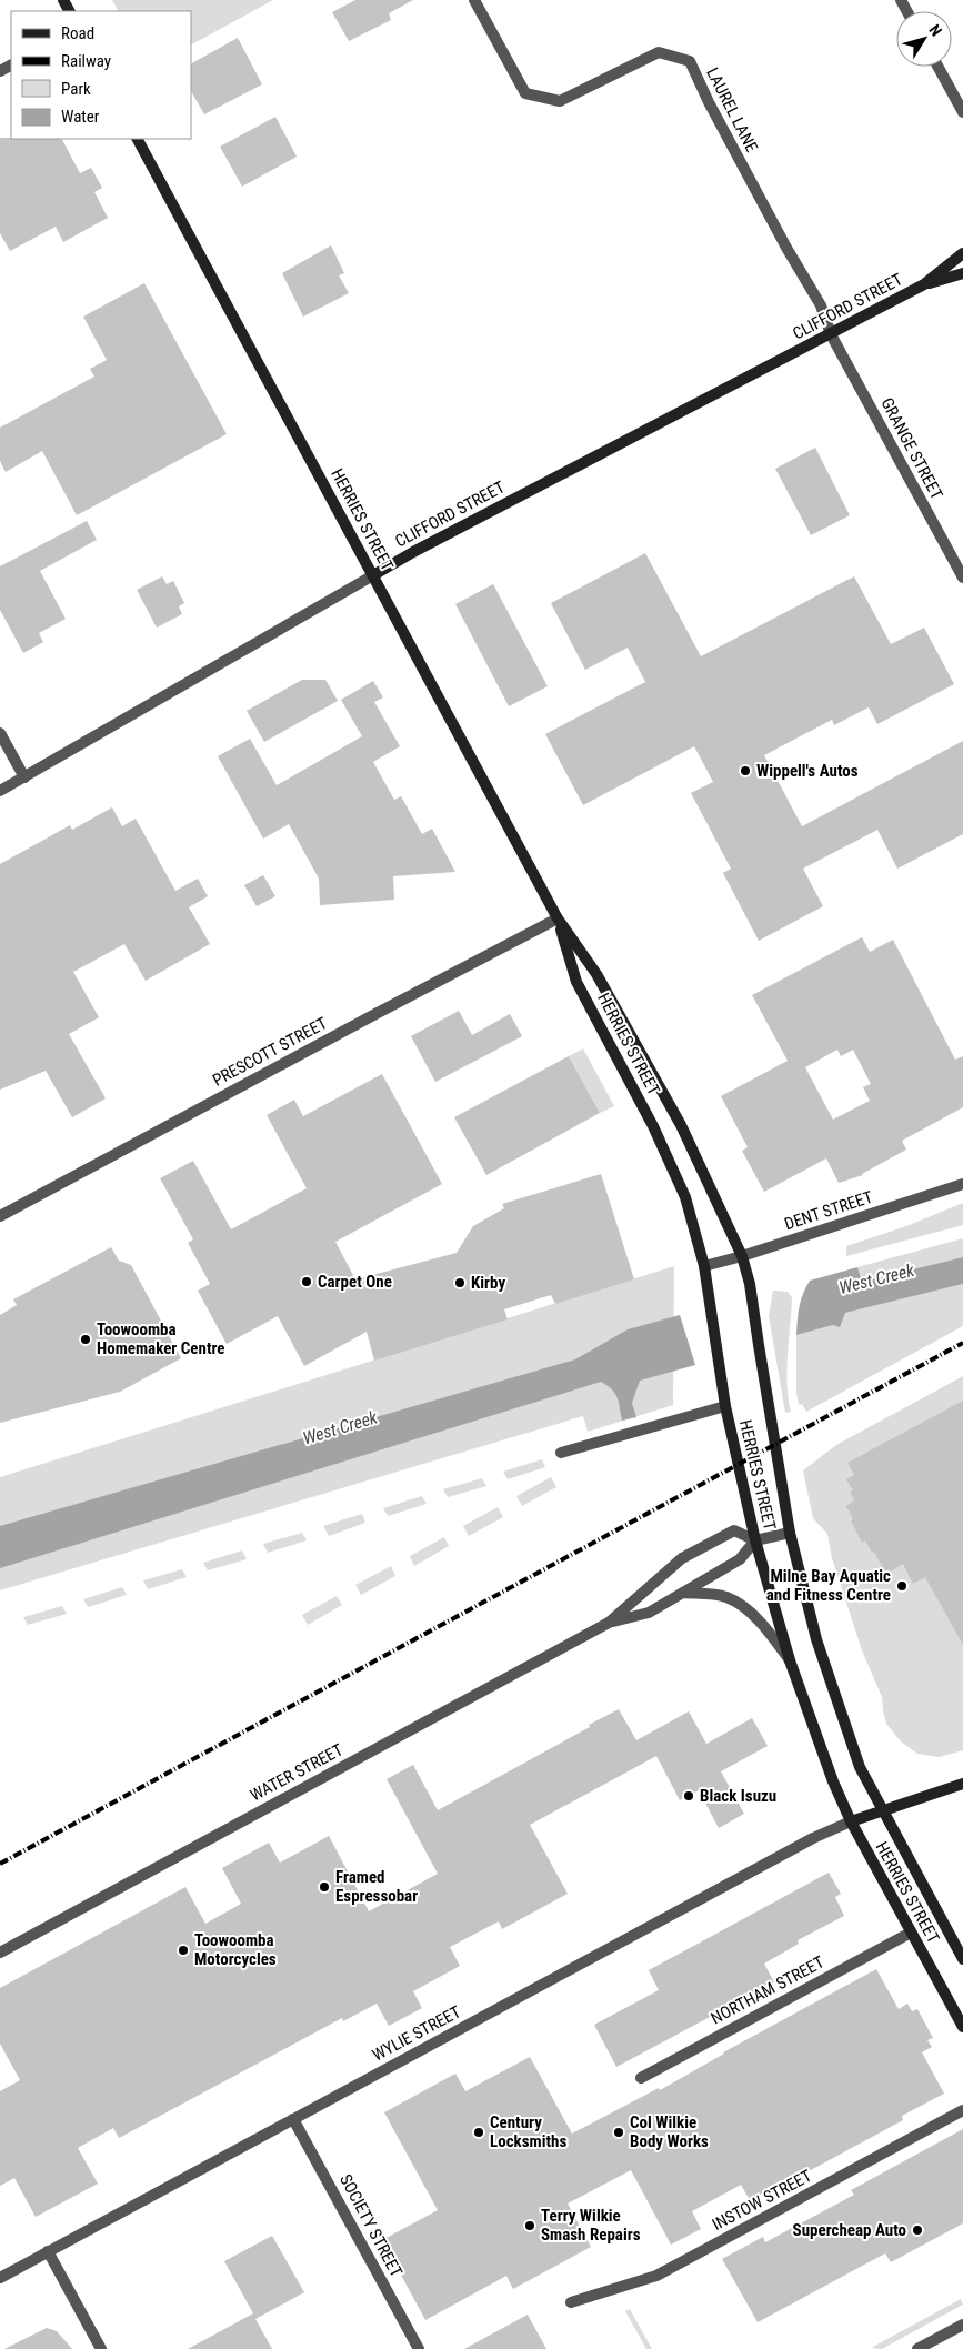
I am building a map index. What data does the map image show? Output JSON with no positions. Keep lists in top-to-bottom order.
{
  "streets": {
    "main road": ["CLIFFORD STREET", "HERRIES STREET"],
    "street": [
      "LAUREL LANE",
      "GRANGE STREET",
      "PRESCOTT STREET",
      "DENT STREET",
      "WATER STREET",
      "NORTHAM STREET",
      "WYLIE STREET",
      "INSTOW STREET",
      "SOCIETY STREET"
    ]
  },
  "crossings": [
    ["LAUREL LANE", "CLIFFORD STREET"],
    ["LAUREL LANE", "GRANGE STREET"],
    ["CLIFFORD STREET", "GRANGE STREET"],
    ["CLIFFORD STREET", "HERRIES STREET"],
    ["HERRIES STREET", "PRESCOTT STREET"],
    ["HERRIES STREET", "DENT STREET"],
    ["HERRIES STREET", "WATER STREET"],
    ["HERRIES STREET", "NORTHAM STREET"],
    ["HERRIES STREET", "WYLIE STREET"],
    ["WYLIE STREET", "SOCIETY STREET"]
  ],
  "water": ["West Creek"],
  "places": [
    "Wippell's Autos",
    "Carpet One",
    "Kirby",
    "Toowoomba Homemaker Centre",
    "Milne Bay Aquatic and Fitness Centre",
    "Black Isuzu",
    "Framed Espressobar",
    "Toowoomba Motorcycles",
    "Century Locksmiths",
    "Col Wilkie Body Works",
    "Terry Wilkie Smash Repairs",
    "Supercheap Auto"
  ],
  "legend": [
    "Road",
    "Railway",
    "Park",
    "Water"
  ],
  "north": "top right"
}
